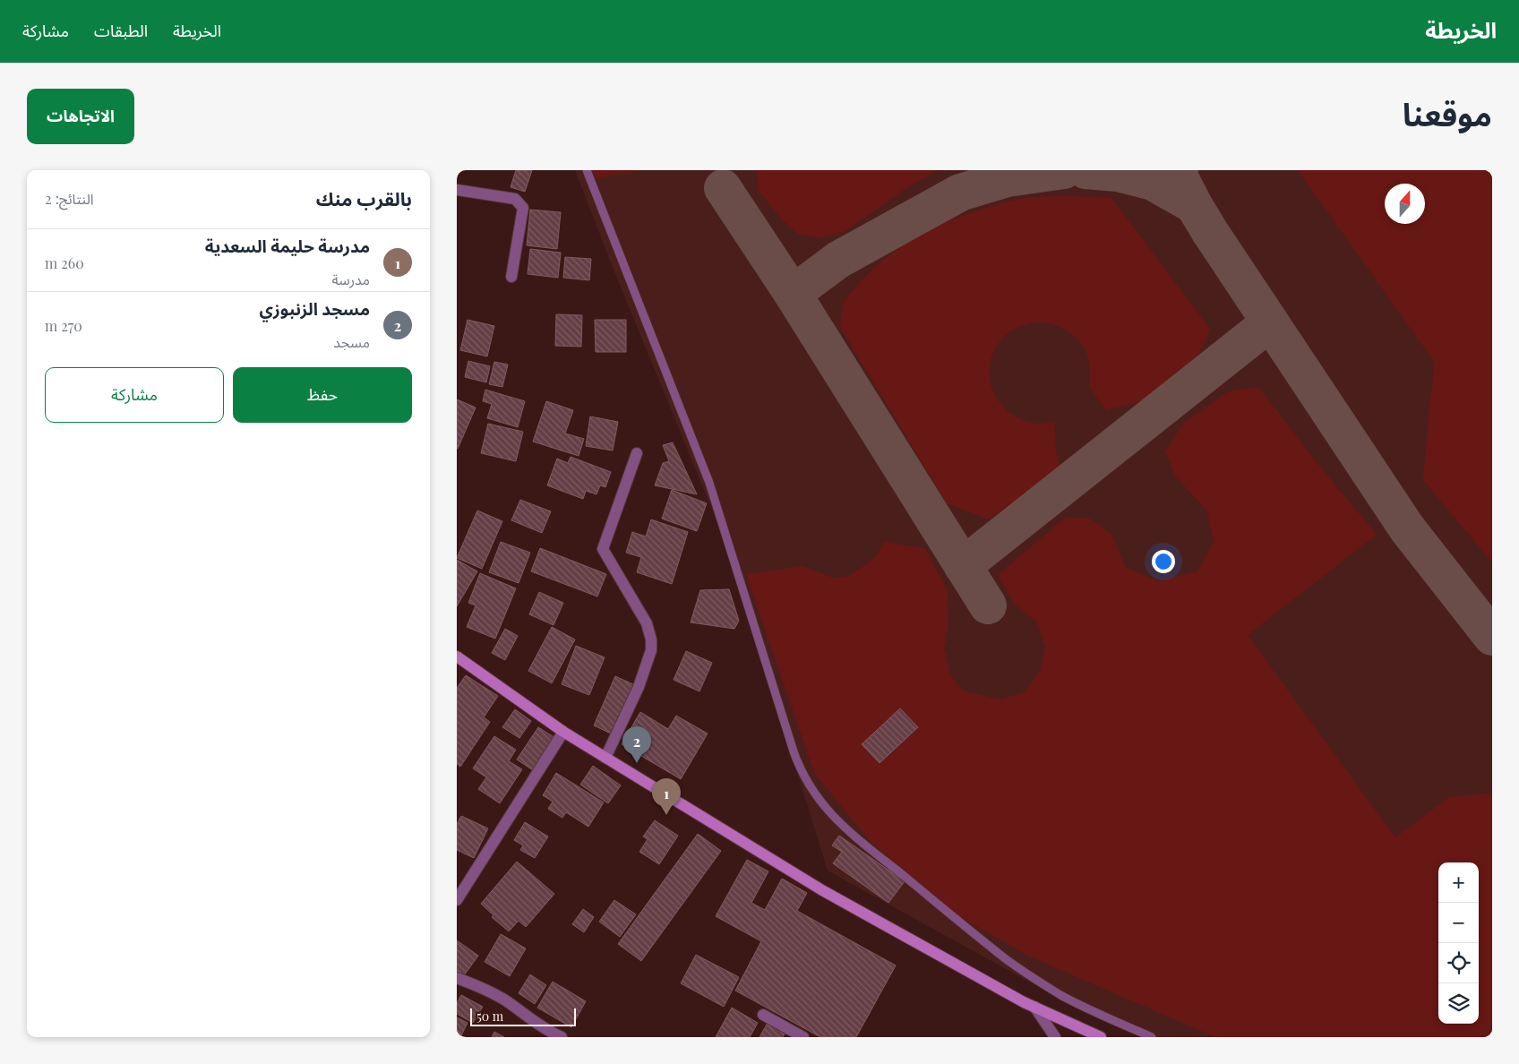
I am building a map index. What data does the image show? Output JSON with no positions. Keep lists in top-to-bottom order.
{
  "scale_bar": "50 m",
  "north": "top",
  "page": {
    "header": "الخريطة",
    "nav": ["الخريطة", "الطبقات", "مشاركة"],
    "title": "موقعنا",
    "buttons": [
      "الاتجاهات",
      ["حفظ", "مشاركة"]
    ],
    "heading": ["بالقرب منك", "النتائج: 2"],
    "list": [
      {
        "mark": "1",
        "name": "مدرسة حليمة السعدية",
        "note": "مدرسة",
        "value": "260 m"
      },
      {
        "mark": "2",
        "name": "مسجد الزنبوزي",
        "note": "مسجد",
        "value": "270 m"
      }
    ],
    "pins": ["2", "1"],
    "map_buttons": ["+", "−"],
    "scale": "50 m"
  }
}
